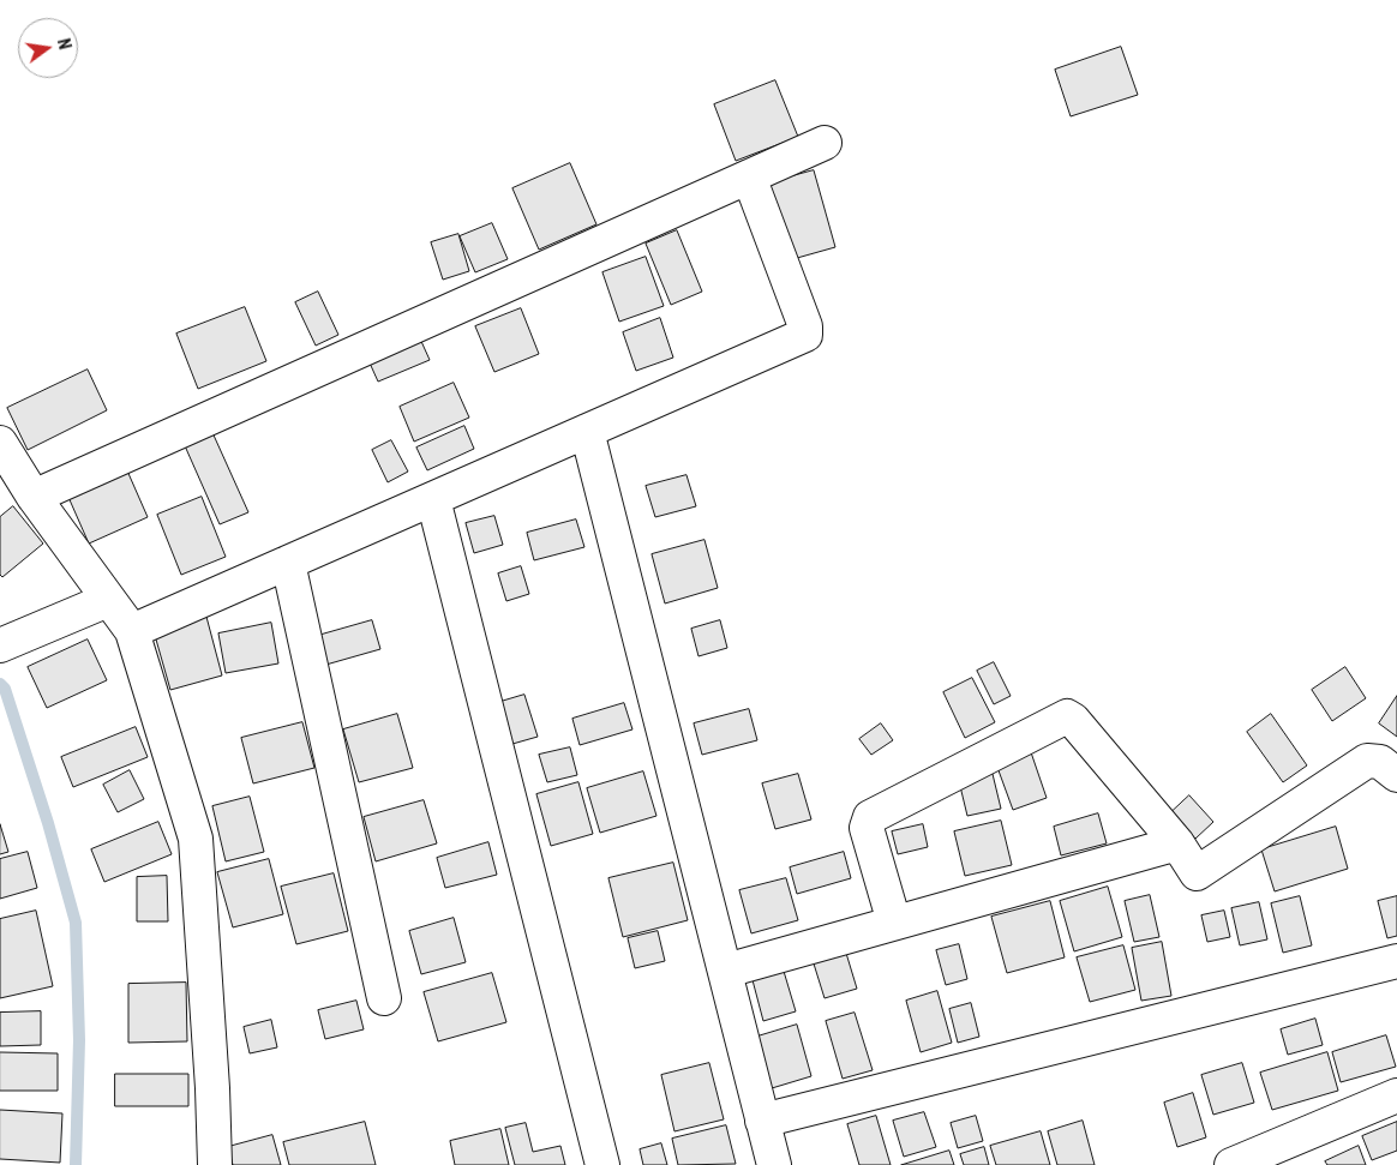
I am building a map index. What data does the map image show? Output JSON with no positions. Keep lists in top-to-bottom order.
{
  "north": "right"
}
